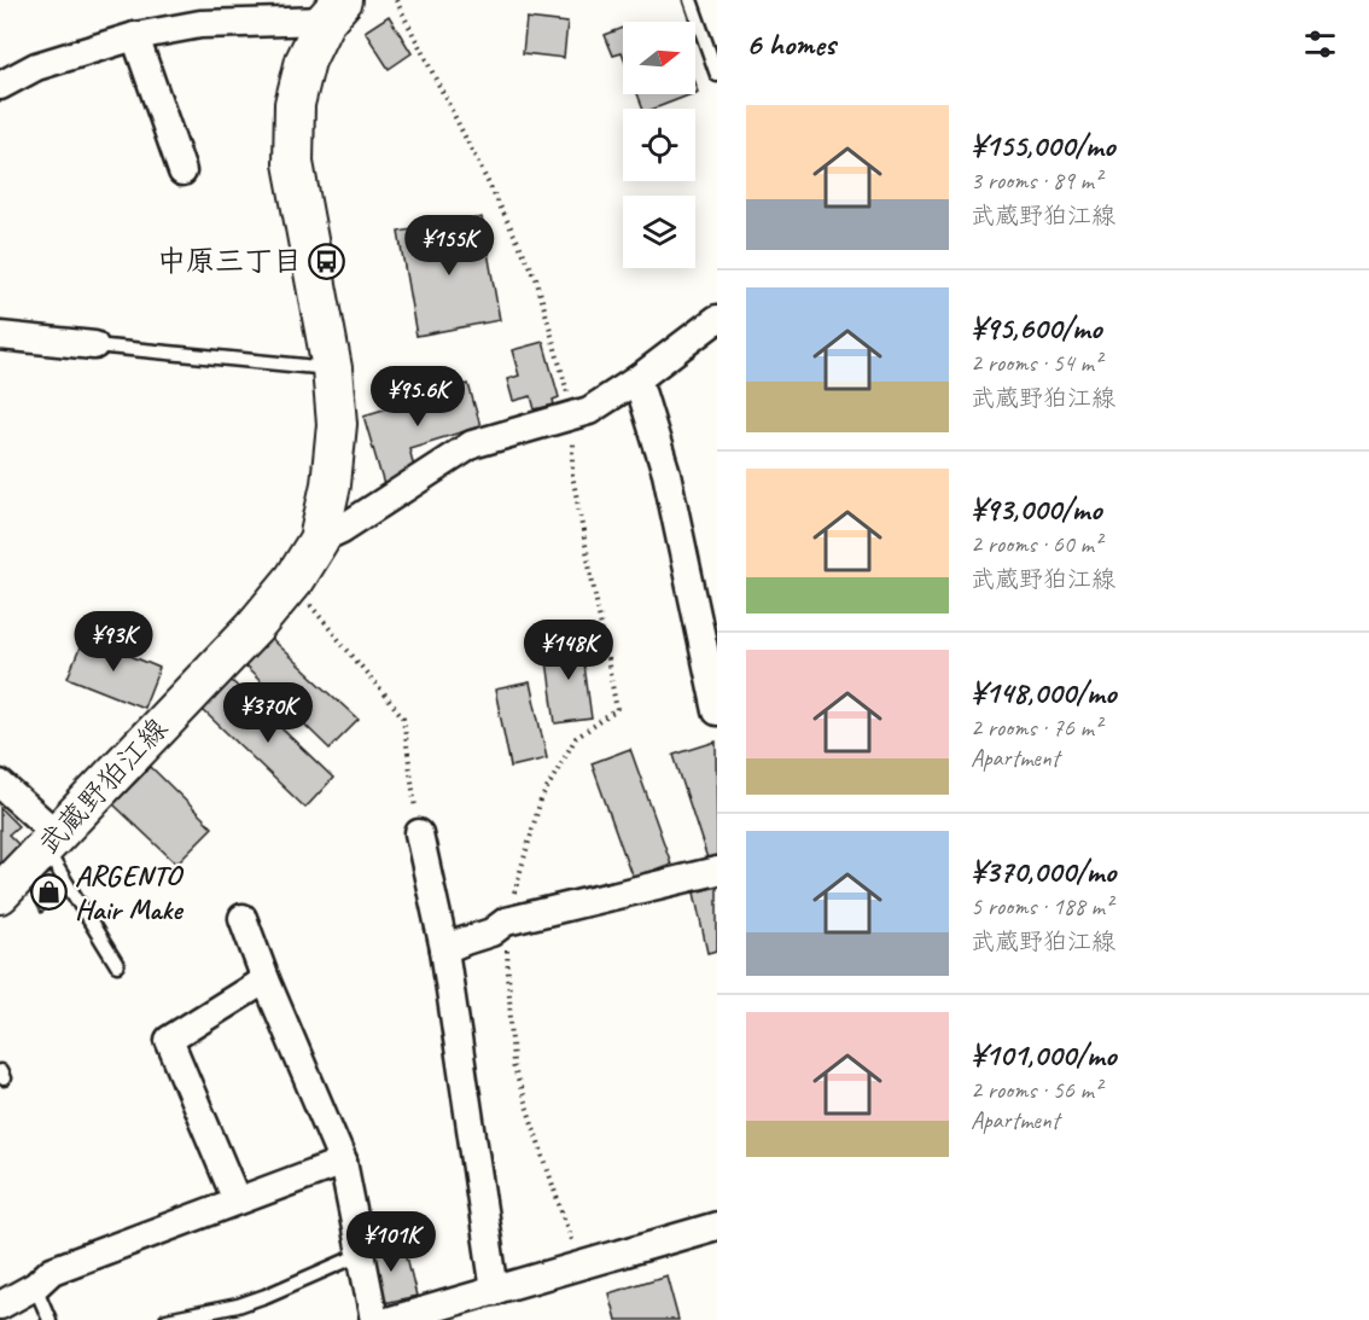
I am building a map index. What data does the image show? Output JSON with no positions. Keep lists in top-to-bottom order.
{
  "streets": {
    "main road": ["武蔵野狛江線"]
  },
  "places": {
    "bus stop": ["中原三丁目"],
    "shop": ["ARGENTO Hair Make"]
  },
  "north": "right",
  "page": {
    "heading": "6 homes",
    "list": [
      {
        "name": "¥155,000/mo",
        "note": "3 rooms · 89 m² · 武蔵野狛江線"
      },
      {
        "name": "¥95,600/mo",
        "note": "2 rooms · 54 m² · 武蔵野狛江線"
      },
      {
        "name": "¥93,000/mo",
        "note": "2 rooms · 60 m² · 武蔵野狛江線"
      },
      {
        "name": "¥148,000/mo",
        "note": "2 rooms · 76 m² · Apartment"
      },
      {
        "name": "¥370,000/mo",
        "note": "5 rooms · 188 m² · 武蔵野狛江線"
      },
      {
        "name": "¥101,000/mo",
        "note": "2 rooms · 56 m² · Apartment"
      }
    ],
    "price": [
      "¥155K",
      "¥95.6K",
      "¥93K",
      "¥148K",
      "¥370K",
      "¥101K"
    ]
  }
}
